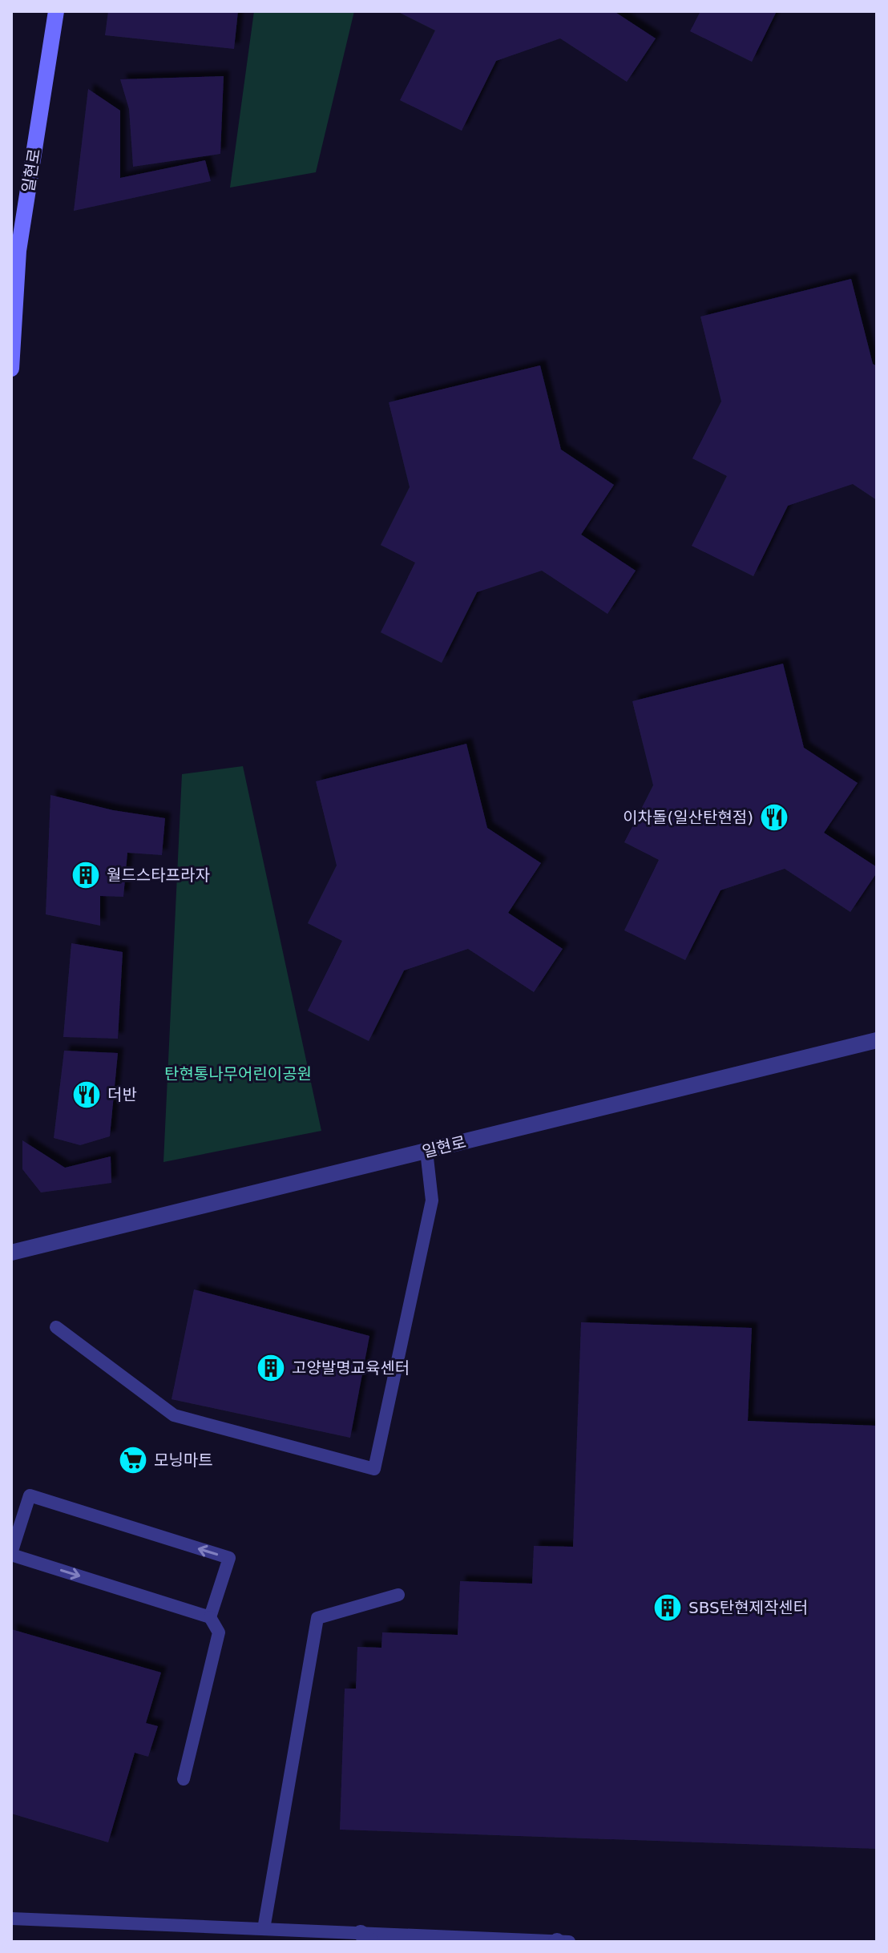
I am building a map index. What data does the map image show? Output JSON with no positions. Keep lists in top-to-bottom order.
{
  "streets": {
    "main road": ["일현로"]
  },
  "parks": ["탄현통나무어린이공원"],
  "places": {
    "restaurant": ["이차돌(일산탄현점)", "더반"],
    "building": ["월드스타프라자", "고양발명교육센터", "SBS탄현제작센터"],
    "supermarket": ["모닝마트"]
  }
}
